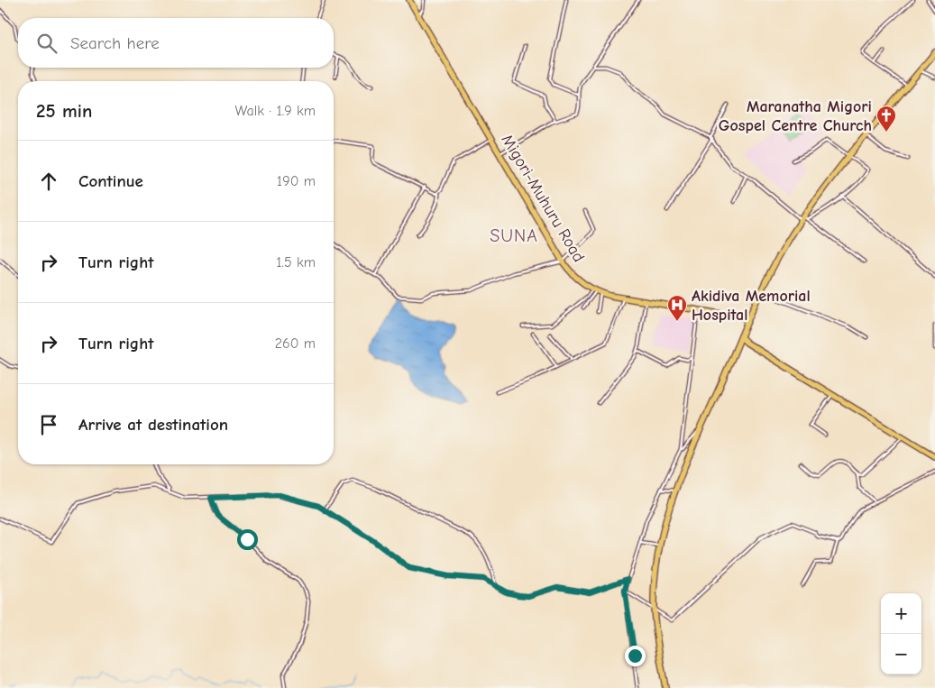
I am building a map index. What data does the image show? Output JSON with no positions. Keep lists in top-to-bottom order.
{
  "streets": {
    "highway": ["Migori-Muhuru Road"]
  },
  "districts": ["SUNA"],
  "places": {
    "church": ["Maranatha Migori Gospel Centre Church"],
    "hospital": ["Akidiva Memorial Hospital"]
  },
  "page": {
    "search": "Search here",
    "heading": ["25 min", "Walk · 1.9 km"],
    "list": [
      ["Continue", "190 m"],
      ["Turn right", "1.5 km"],
      ["Turn right", "260 m"],
      "Arrive at destination"
    ],
    "map_buttons": ["+", "−"]
  }
}
